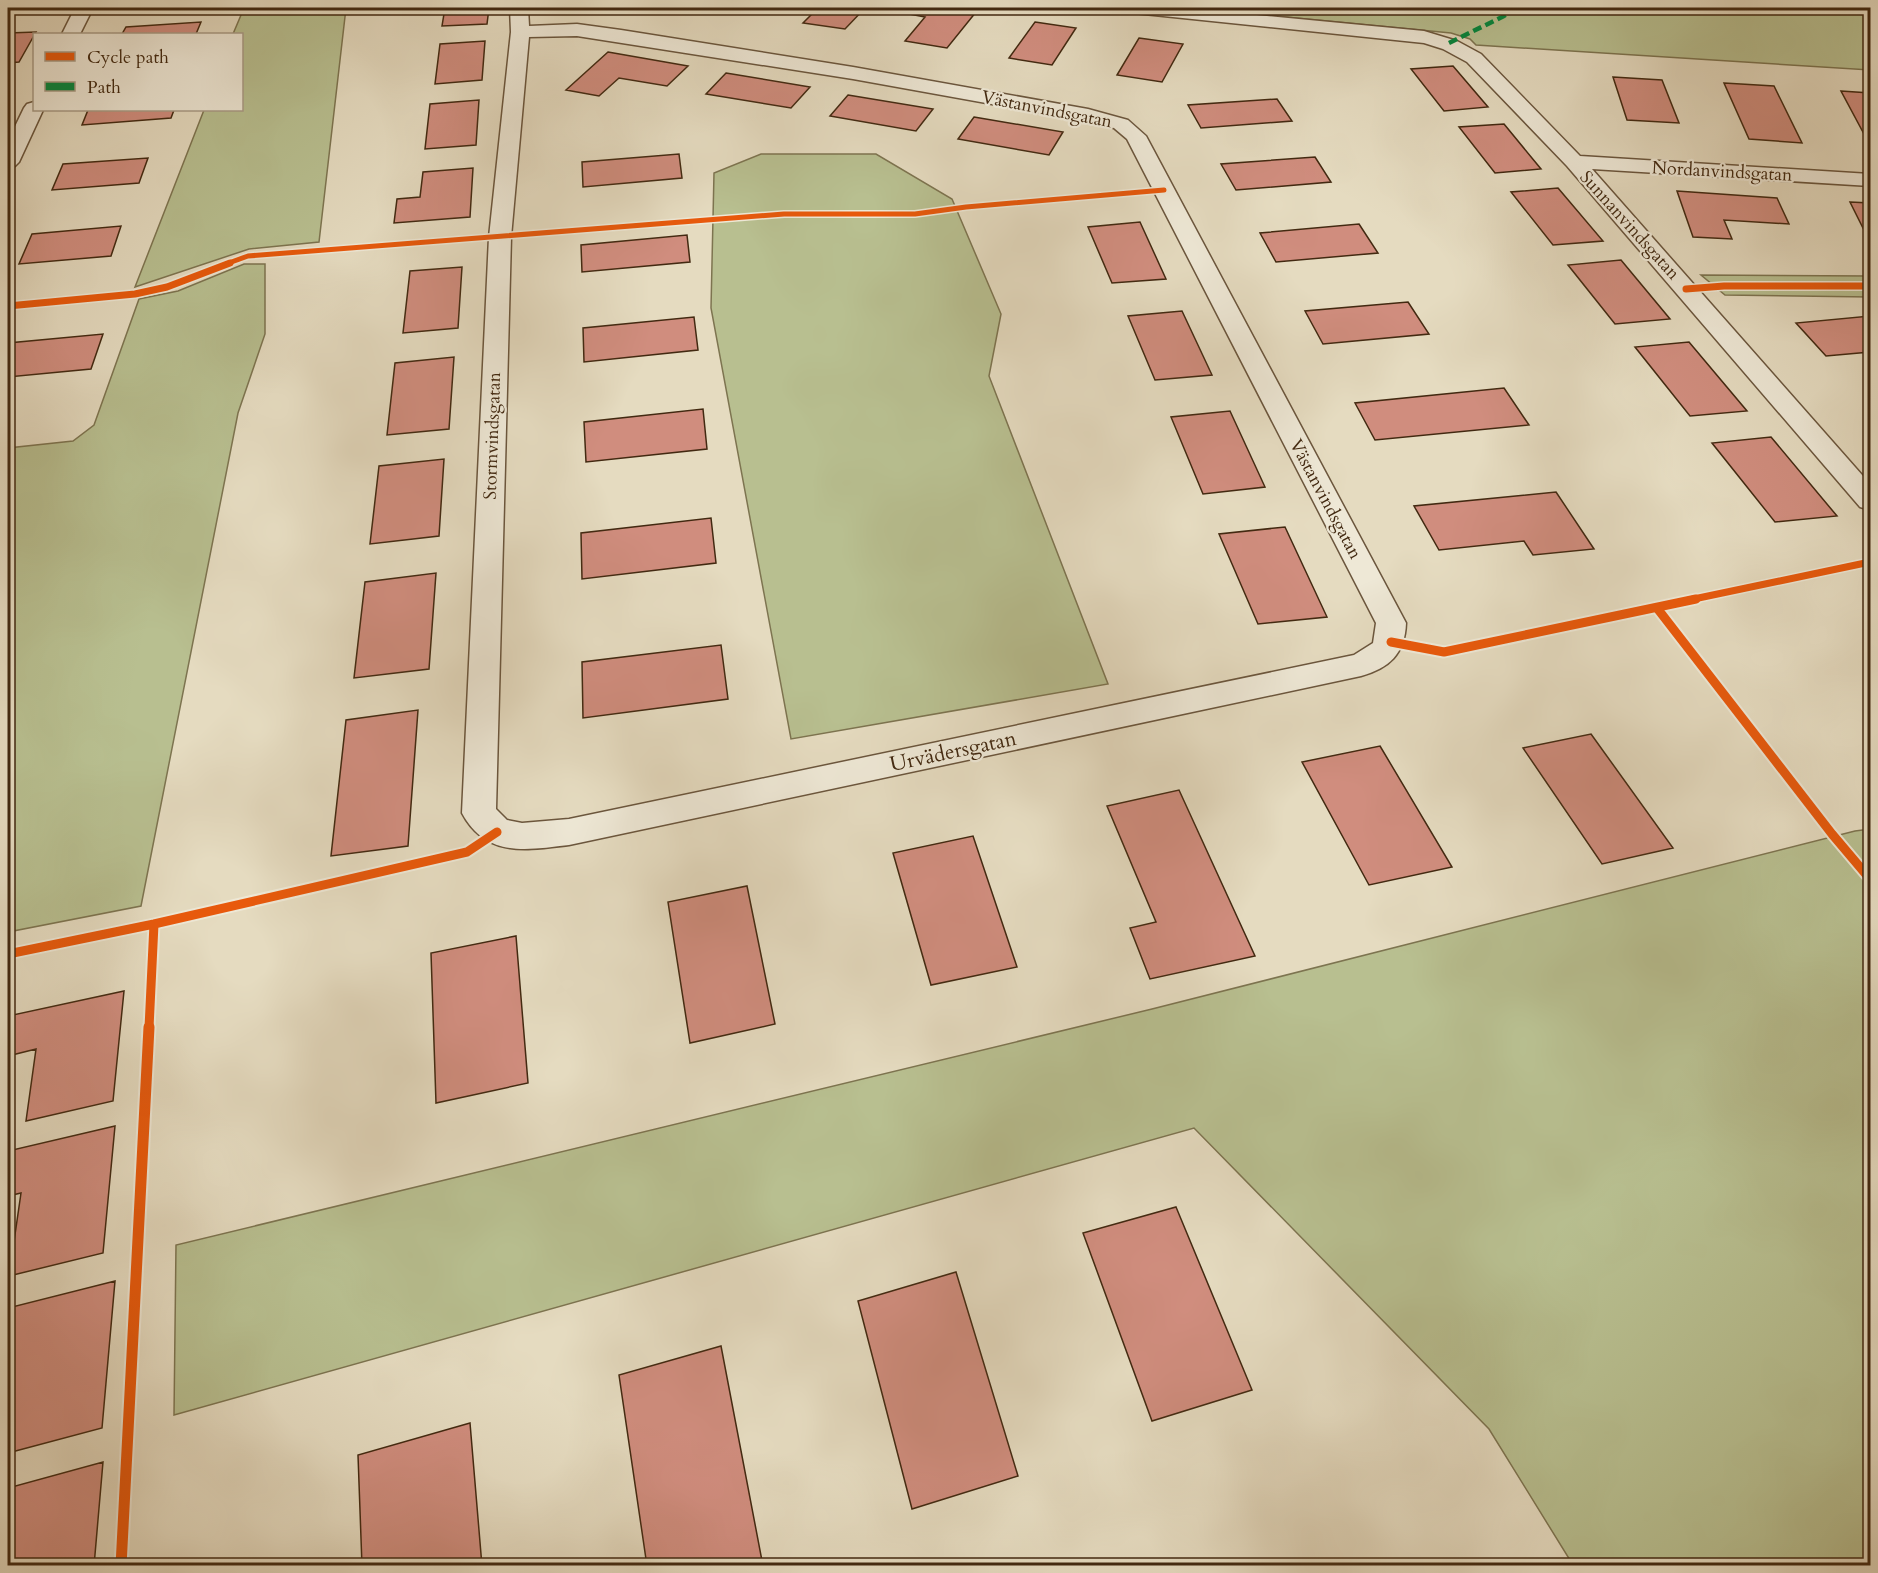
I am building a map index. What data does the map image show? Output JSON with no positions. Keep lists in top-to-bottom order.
{
  "streets": {
    "street": [
      "Västanvindsgatan",
      "Nordanvindsgatan",
      "Sunnanvindsgatan",
      "Stormvindsgatan",
      "Urvädersgatan"
    ]
  },
  "crossings": [
    ["Västanvindsgatan", "Stormvindsgatan"],
    ["Västanvindsgatan", "Urvädersgatan"],
    ["Nordanvindsgatan", "Sunnanvindsgatan"],
    ["Stormvindsgatan", "Urvädersgatan"]
  ],
  "legend": ["Cycle path", "Path"]
}
